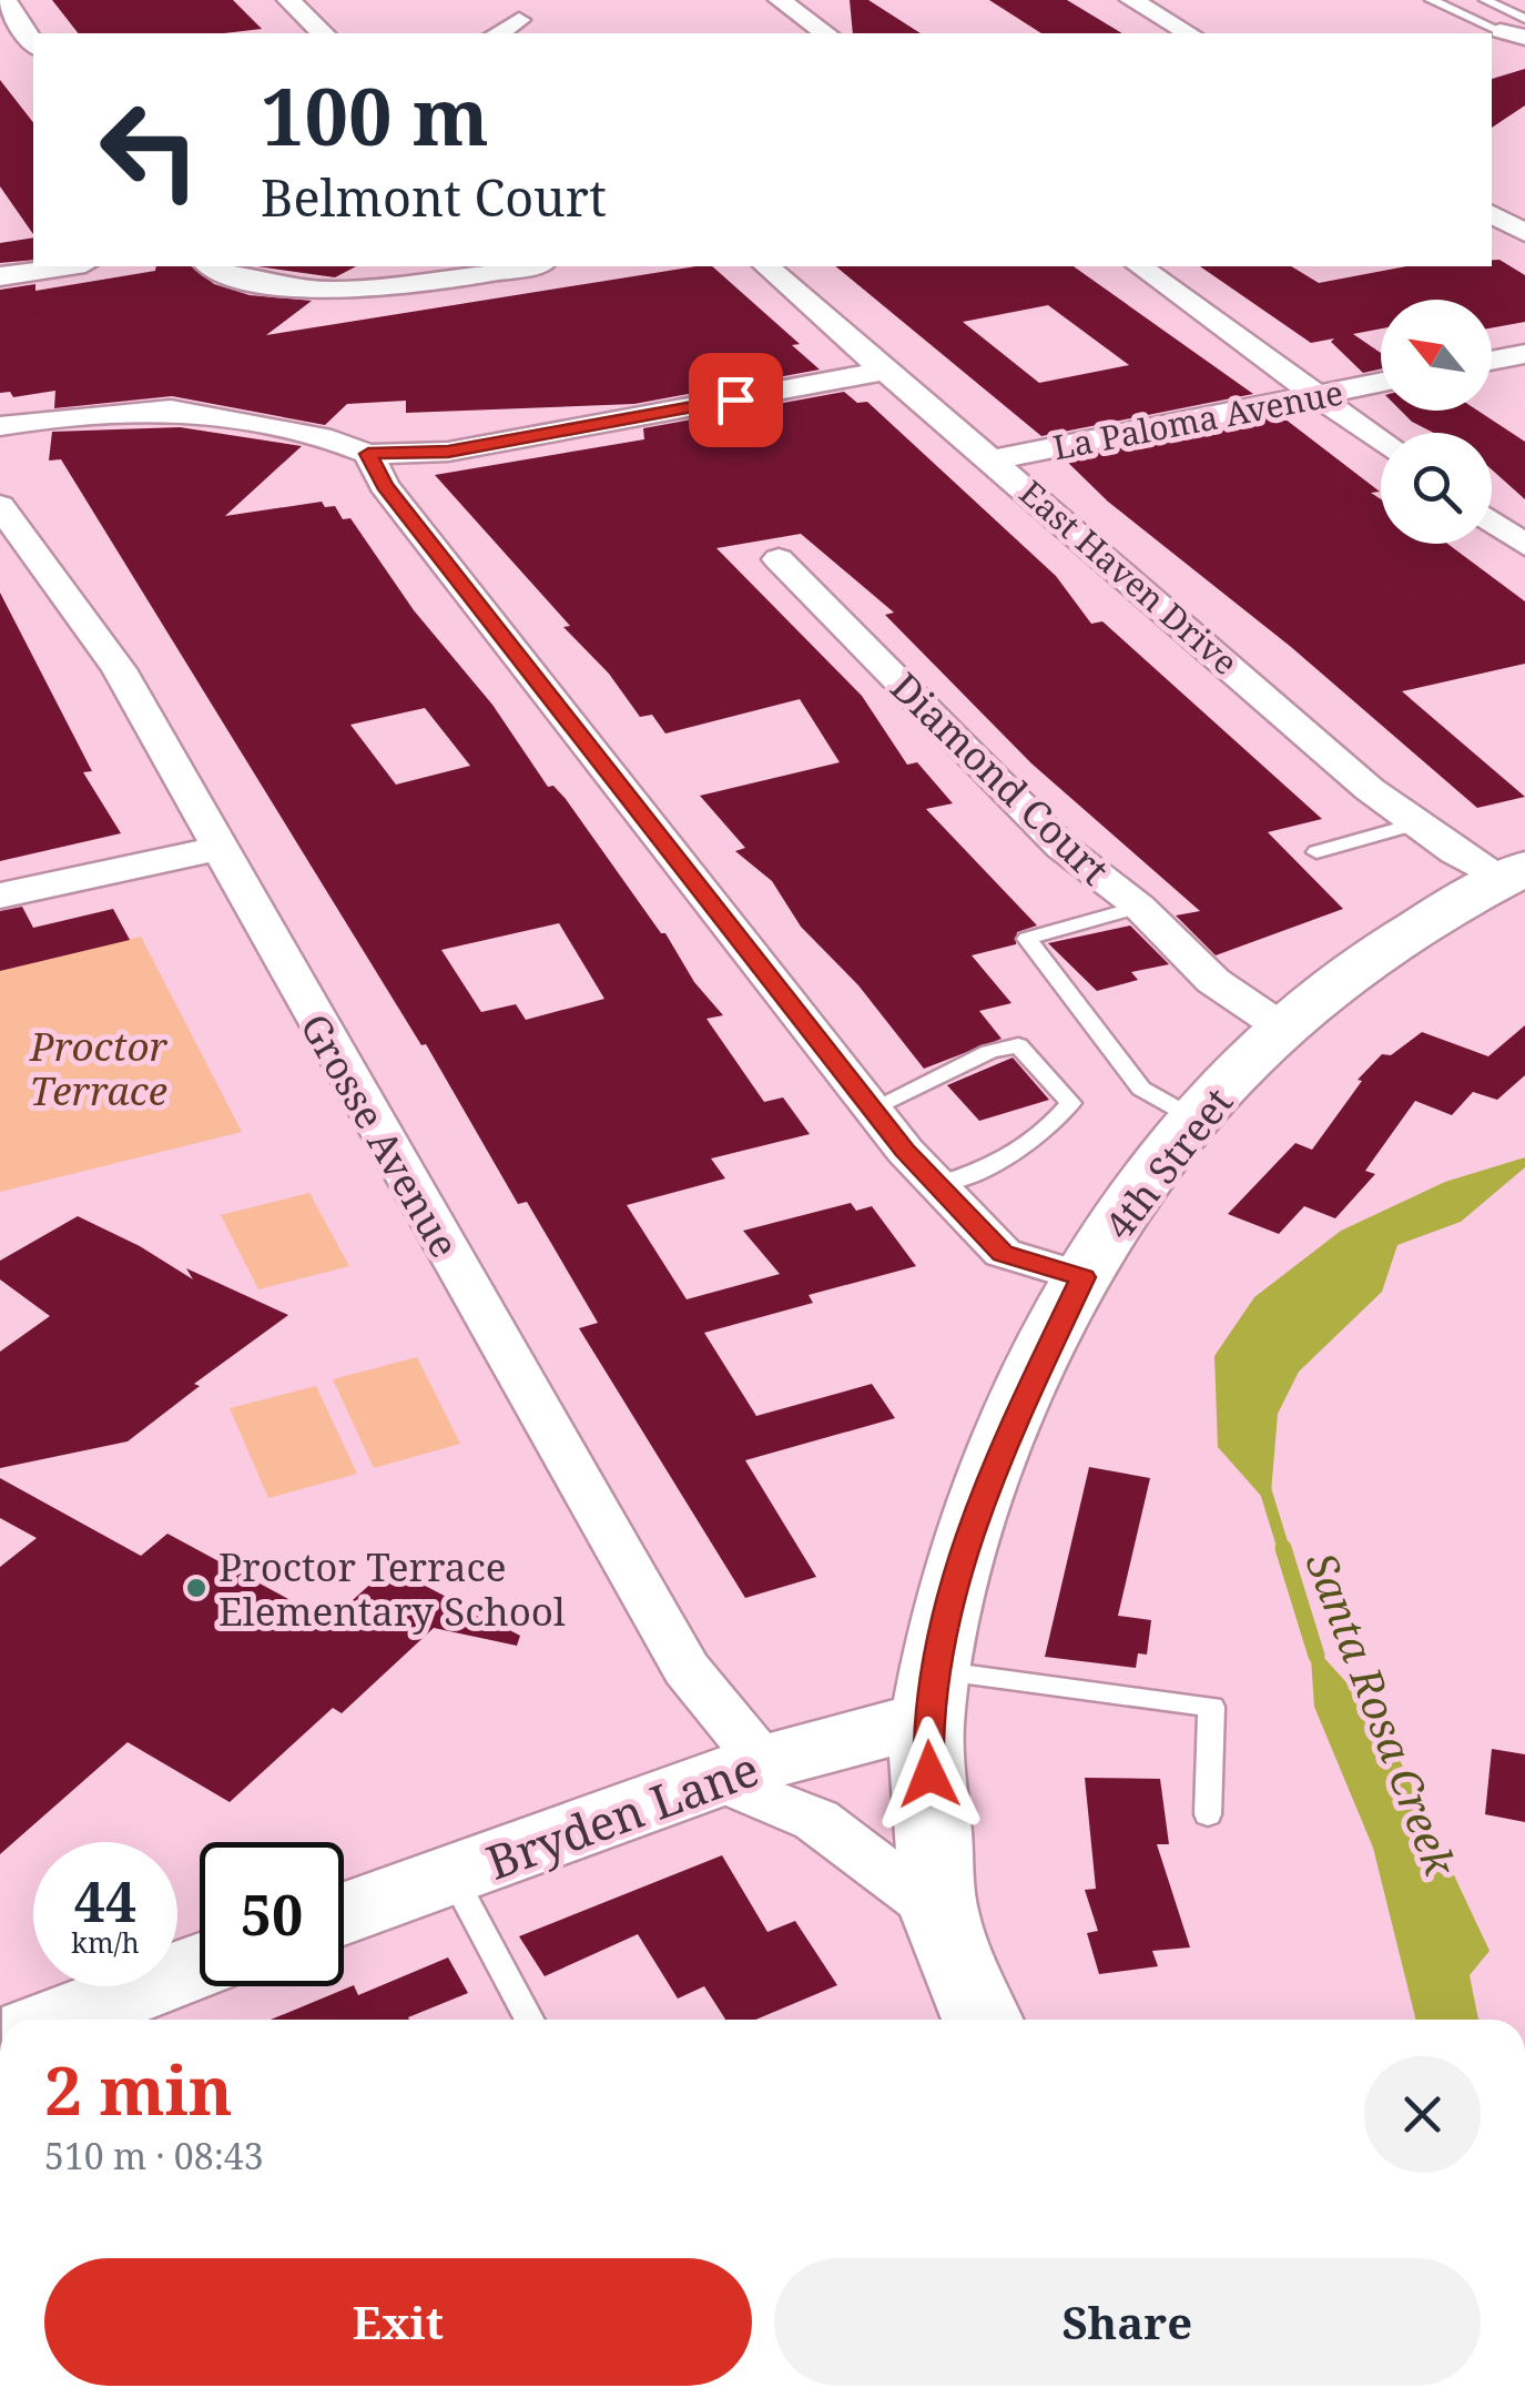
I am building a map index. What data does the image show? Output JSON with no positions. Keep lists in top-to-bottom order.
{
  "streets": {
    "main road": ["4th Street", "Bryden Lane"],
    "street": [
      "La Paloma Avenue",
      "East Haven Drive",
      "Diamond Court",
      "Grosse Avenue"
    ]
  },
  "crossings": [
    ["La Paloma Avenue", "East Haven Drive"],
    ["East Haven Drive", "4th Street"],
    ["Diamond Court", "4th Street"],
    ["Grosse Avenue", "Bryden Lane"],
    ["4th Street", "Bryden Lane"]
  ],
  "water": ["Santa Rosa Creek"],
  "parks": ["Proctor Terrace"],
  "places": ["Proctor Terrace Elementary School"],
  "north": "top left",
  "page": {
    "turn": ["100 m", "Belmont Court"],
    "speed": "44 km/h",
    "limit": "50",
    "heading": ["2 min", "510 m · 08:43"],
    "buttons": ["Exit", "Share"]
  }
}
